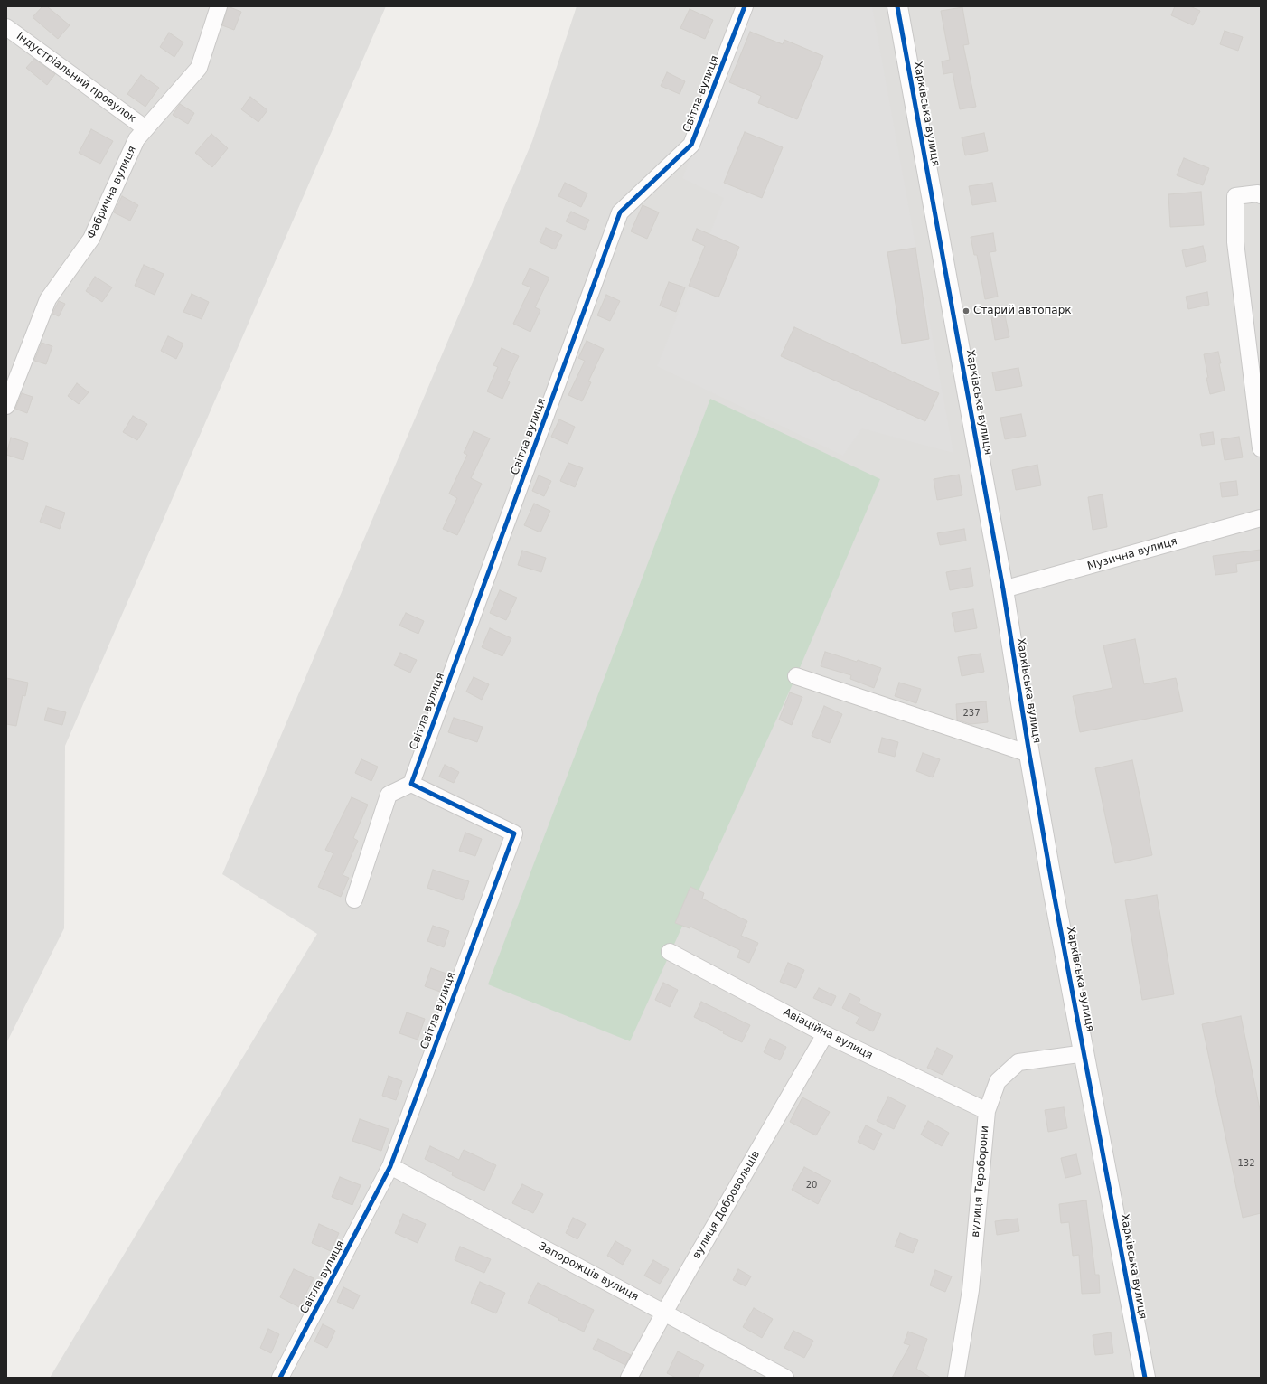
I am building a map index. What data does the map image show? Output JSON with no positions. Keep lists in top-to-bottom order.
{
  "streets": {
    "street": [
      "Індустріальний провулок",
      "Світла вулиця",
      "Харківська вулиця",
      "Фабрична вулиця",
      "Музична вулиця",
      "Авіаційна вулиця",
      "вулиця Тероборони",
      "вулиця Добровольців",
      "Запорожців вулиця"
    ]
  },
  "crossings": [
    ["Індустріальний провулок", "Фабрична вулиця"],
    ["Світла вулиця", "Запорожців вулиця"],
    ["Харківська вулиця", "Музична вулиця"],
    ["Харківська вулиця", "вулиця Тероборони"],
    ["Авіаційна вулиця", "вулиця Тероборони"],
    ["Авіаційна вулиця", "вулиця Добровольців"],
    ["вулиця Добровольців", "Запорожців вулиця"]
  ],
  "places": ["Старий автопарк"],
  "house_numbers": ["237", "132", "20"]
}
